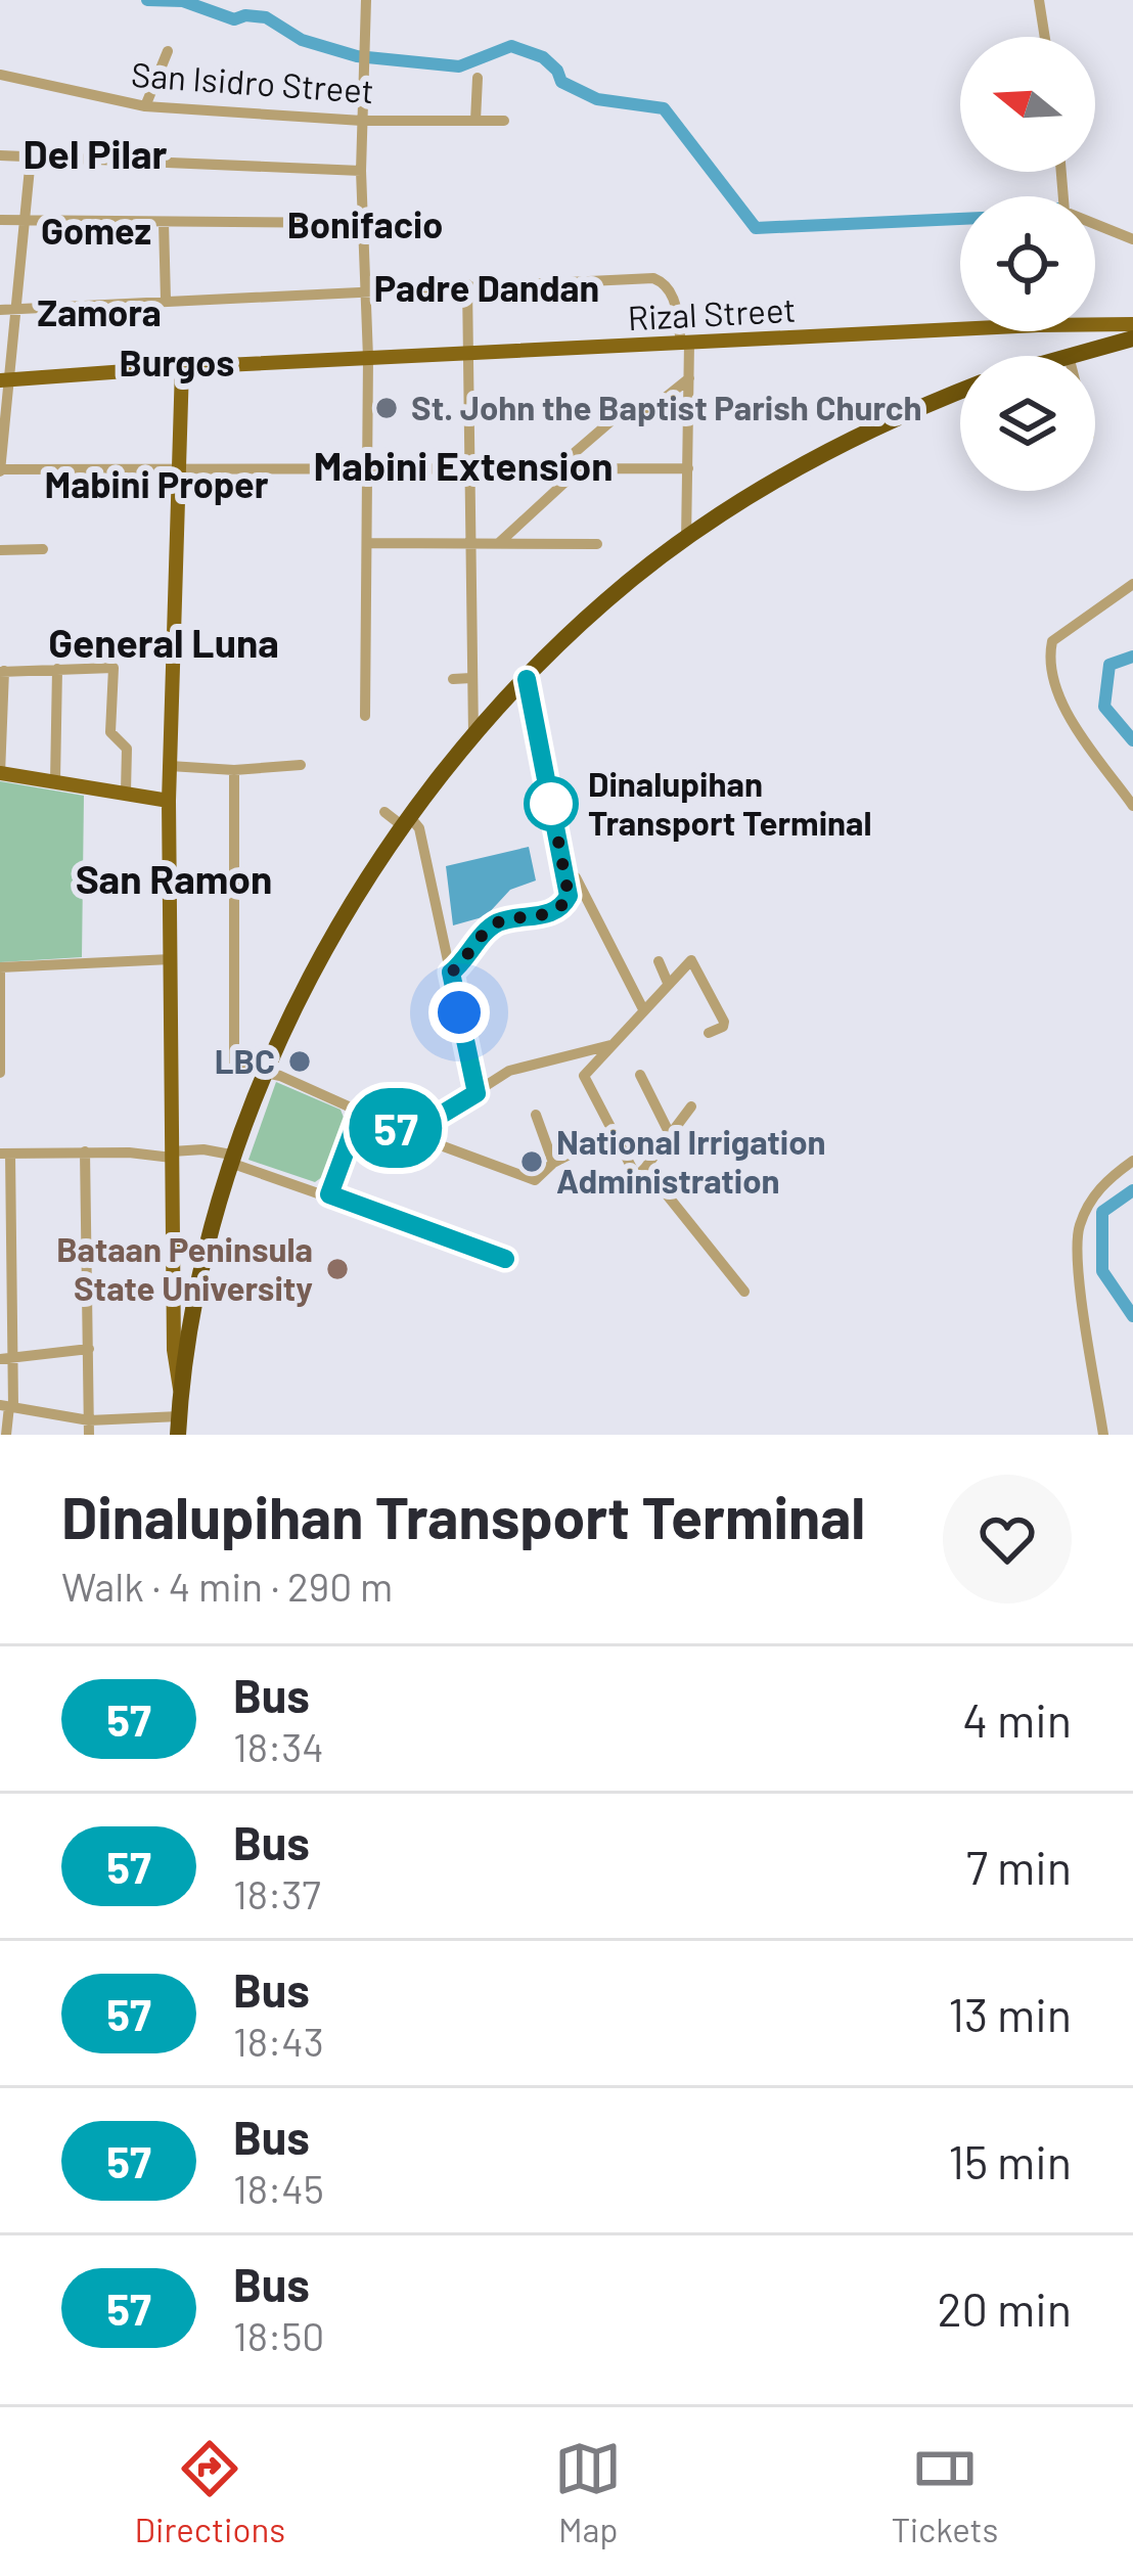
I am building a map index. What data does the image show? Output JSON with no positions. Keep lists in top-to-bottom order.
{
  "streets": {
    "main road": ["Rizal Street"],
    "street": ["San Isidro Street"]
  },
  "districts": [
    "Del Pilar",
    "Bonifacio",
    "Gomez",
    "Padre Dandan",
    "Zamora",
    "Burgos",
    "Mabini Extension",
    "Mabini Proper",
    "General Luna",
    "San Ramon"
  ],
  "places": [
    "St. John the Baptist Parish Church",
    "Dinalupihan Transport Terminal",
    "LBC",
    "National Irrigation Administration",
    "Bataan Peninsula State University"
  ],
  "lines": ["bus line 57"],
  "north": "left",
  "page": {
    "on_map": "57",
    "heading": ["Dinalupihan Transport Terminal", "Walk · 4 min · 290 m"],
    "list": [
      {
        "mark": "57",
        "name": "Bus",
        "note": "18:34",
        "value": "4 min"
      },
      {
        "mark": "57",
        "name": "Bus",
        "note": "18:37",
        "value": "7 min"
      },
      {
        "mark": "57",
        "name": "Bus",
        "note": "18:43",
        "value": "13 min"
      },
      {
        "mark": "57",
        "name": "Bus",
        "note": "18:45",
        "value": "15 min"
      },
      {
        "mark": "57",
        "name": "Bus",
        "note": "18:50",
        "value": "20 min"
      }
    ],
    "tabs": ["Directions", "Map", "Tickets"]
  }
}
